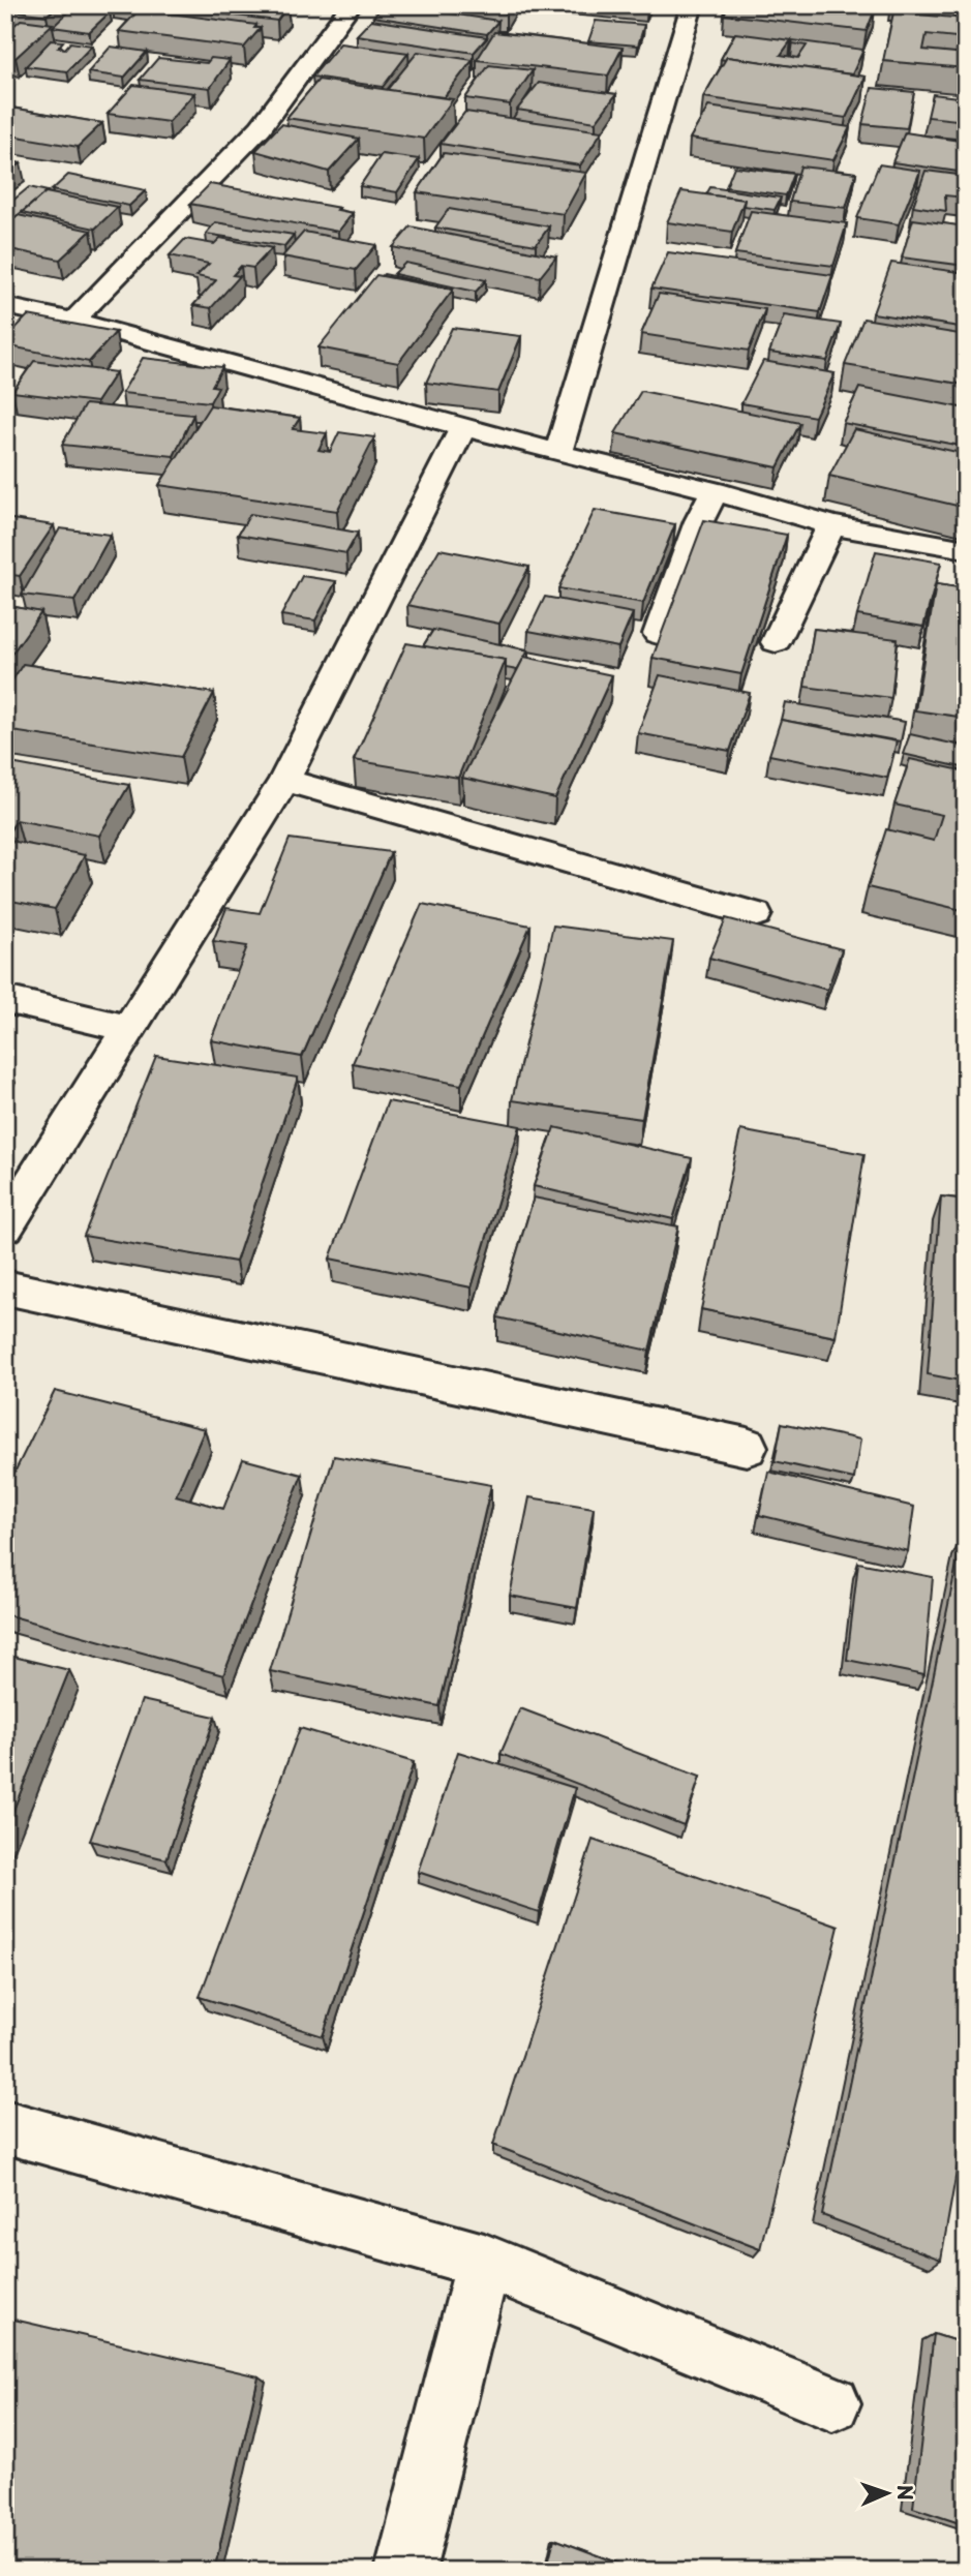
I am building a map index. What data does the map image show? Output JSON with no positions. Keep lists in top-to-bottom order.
{
  "north": "right"
}
